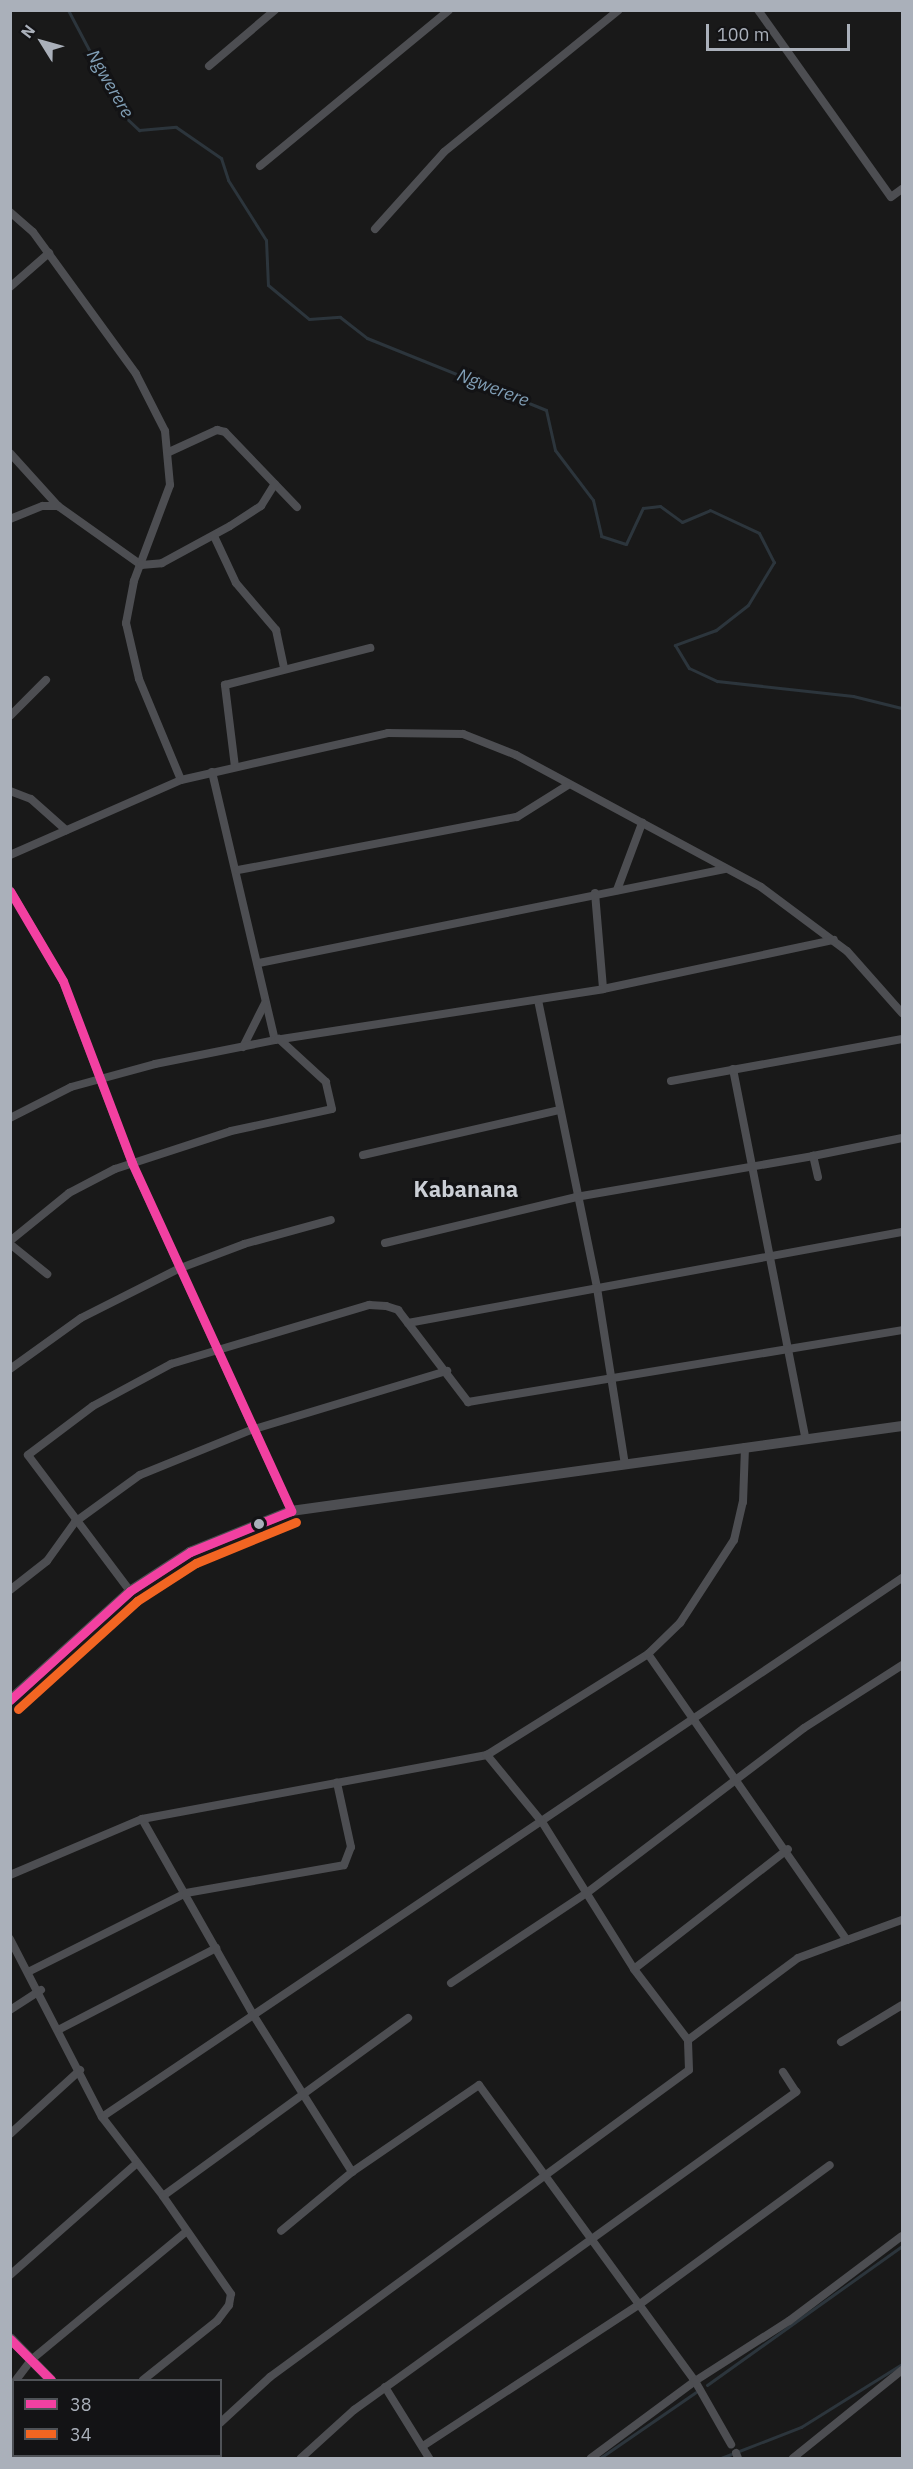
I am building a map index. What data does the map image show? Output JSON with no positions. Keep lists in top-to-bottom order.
{
  "districts": ["Kabanana"],
  "water": ["Ngwerere"],
  "lines": ["transit line 38", "transit line 34"],
  "legend": ["38", "34"],
  "scale_bar": "100 m",
  "north": "top left"
}
